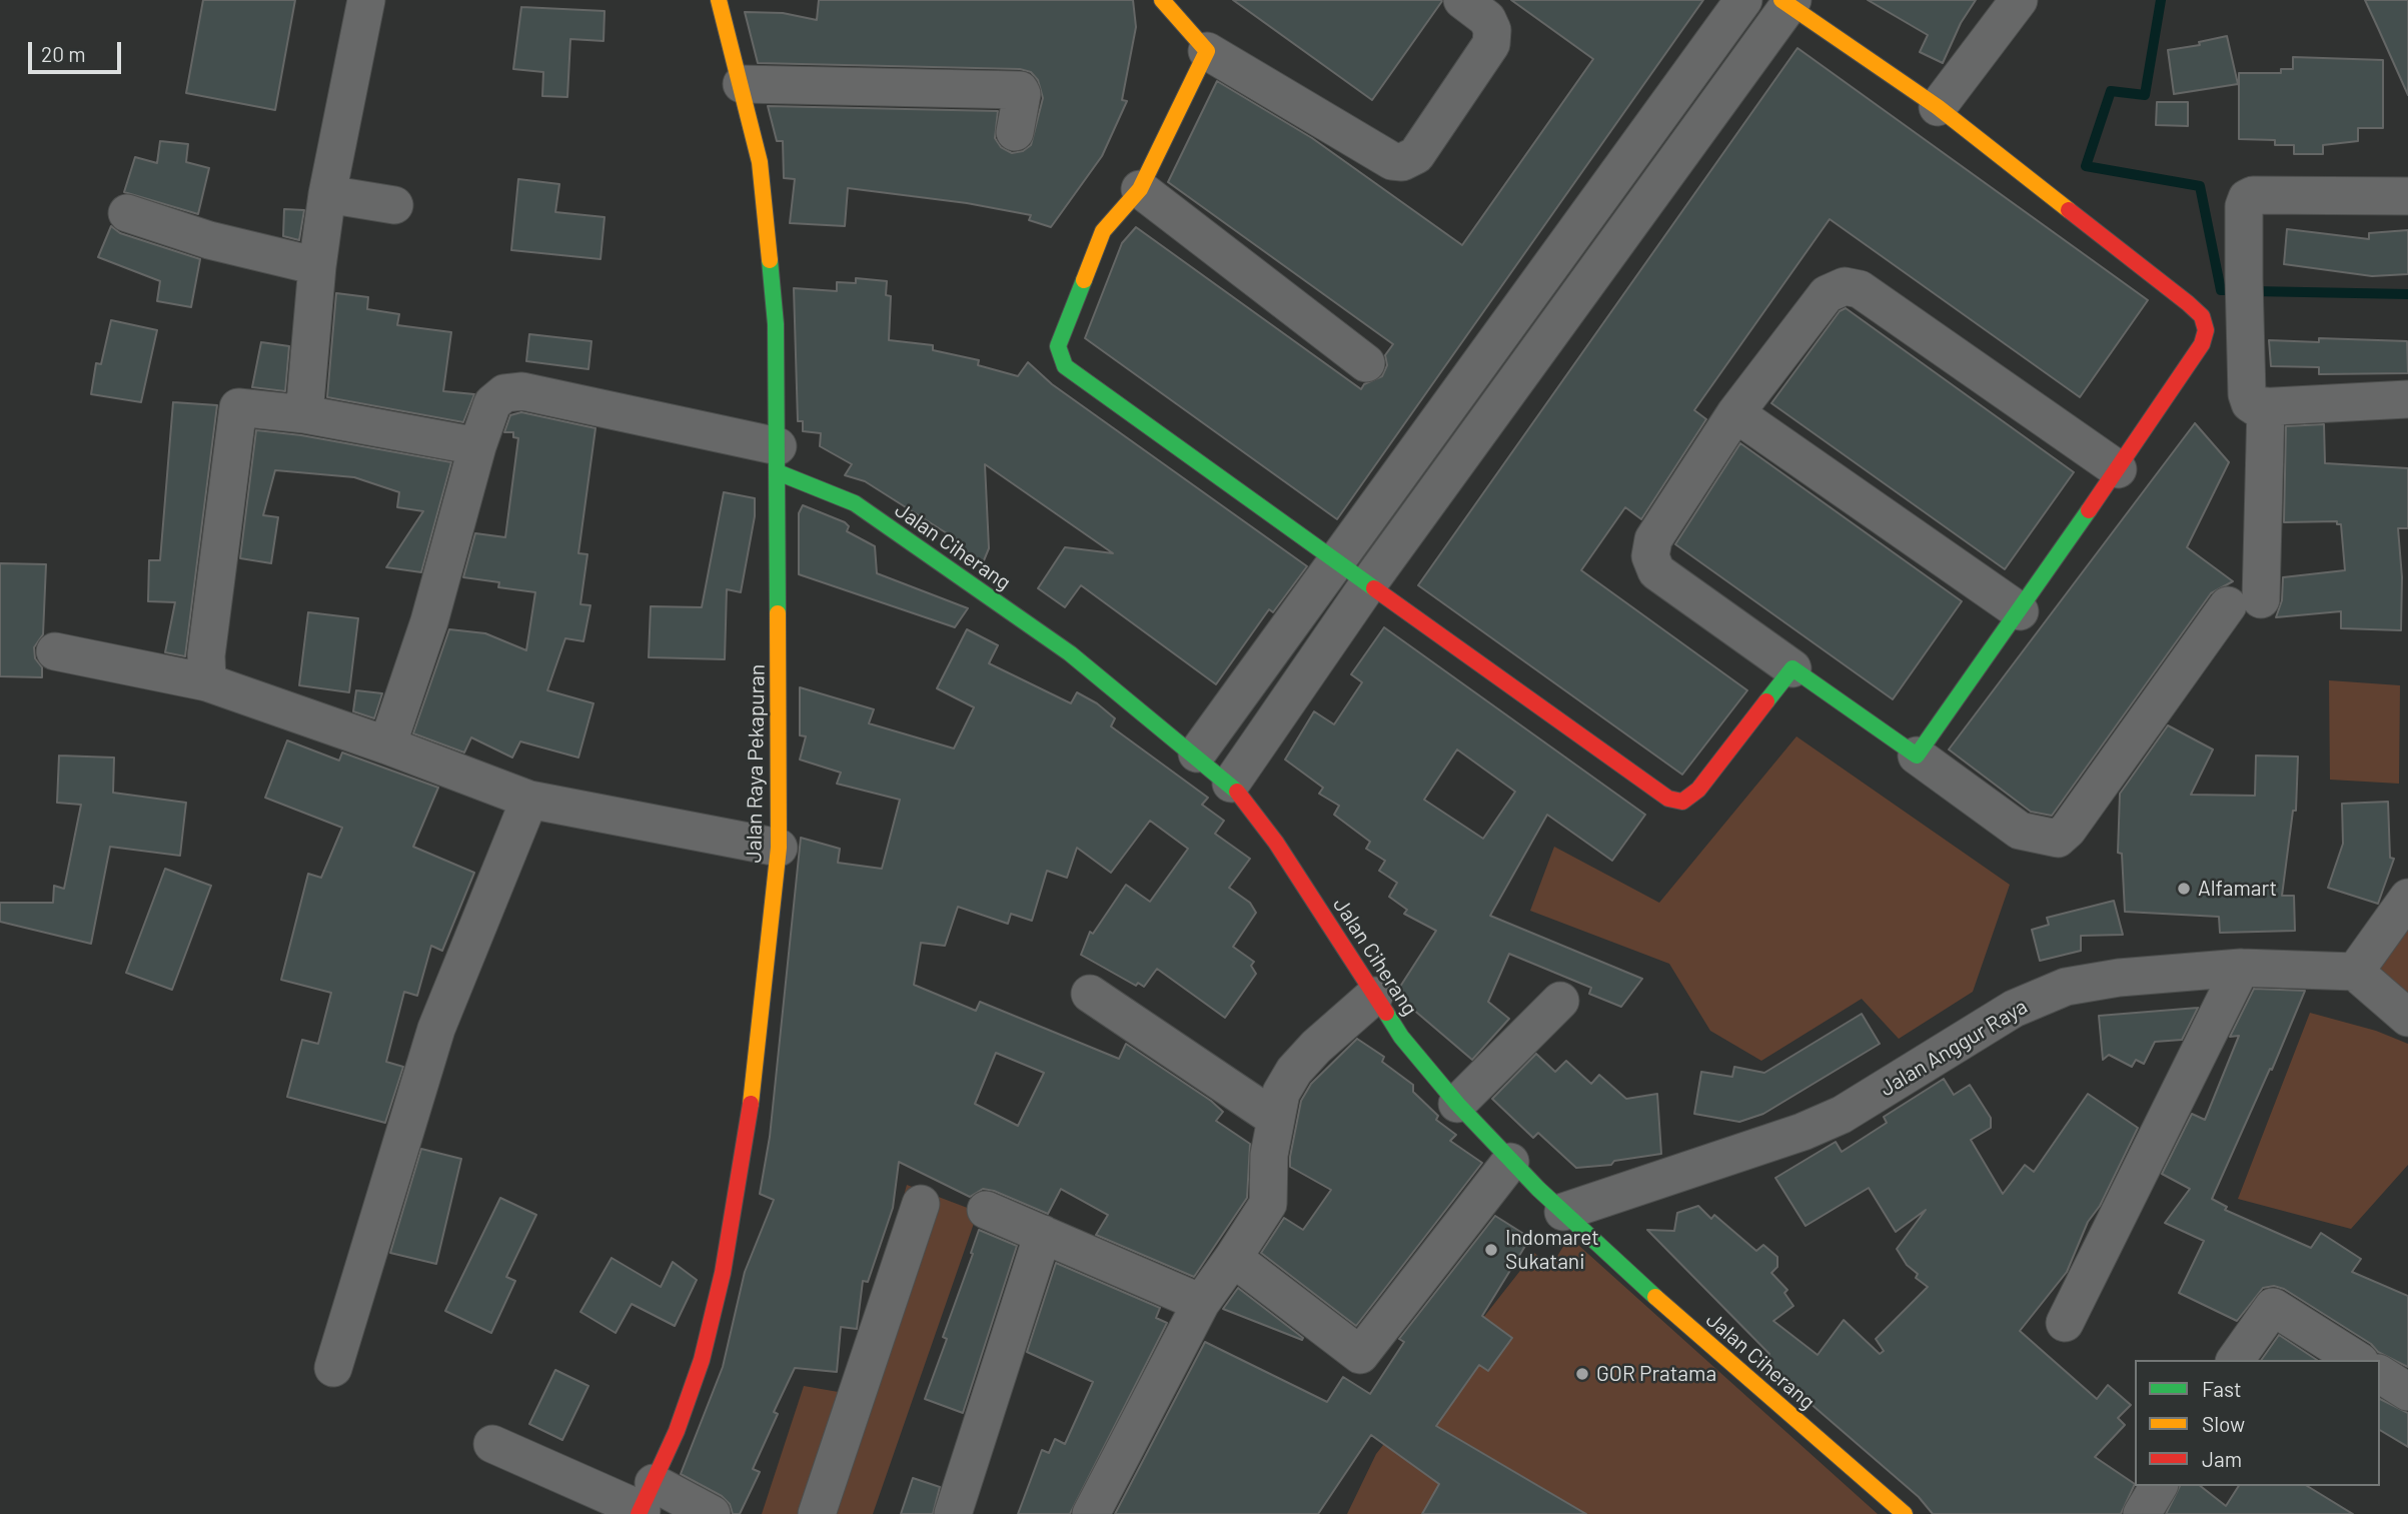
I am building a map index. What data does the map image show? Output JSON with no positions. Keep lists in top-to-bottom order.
{
  "streets": {
    "street": ["Jalan Ciherang", "Jalan Raya Pekapuran", "Jalan Anggur Raya"]
  },
  "crossings": [
    ["Jalan Ciherang", "Jalan Raya Pekapuran"],
    ["Jalan Ciherang", "Jalan Anggur Raya"]
  ],
  "places": ["Alfamart", "Indomaret Sukatani", "GOR Pratama"],
  "legend": ["Fast", "Slow", "Jam"],
  "scale_bar": "20 m"
}
